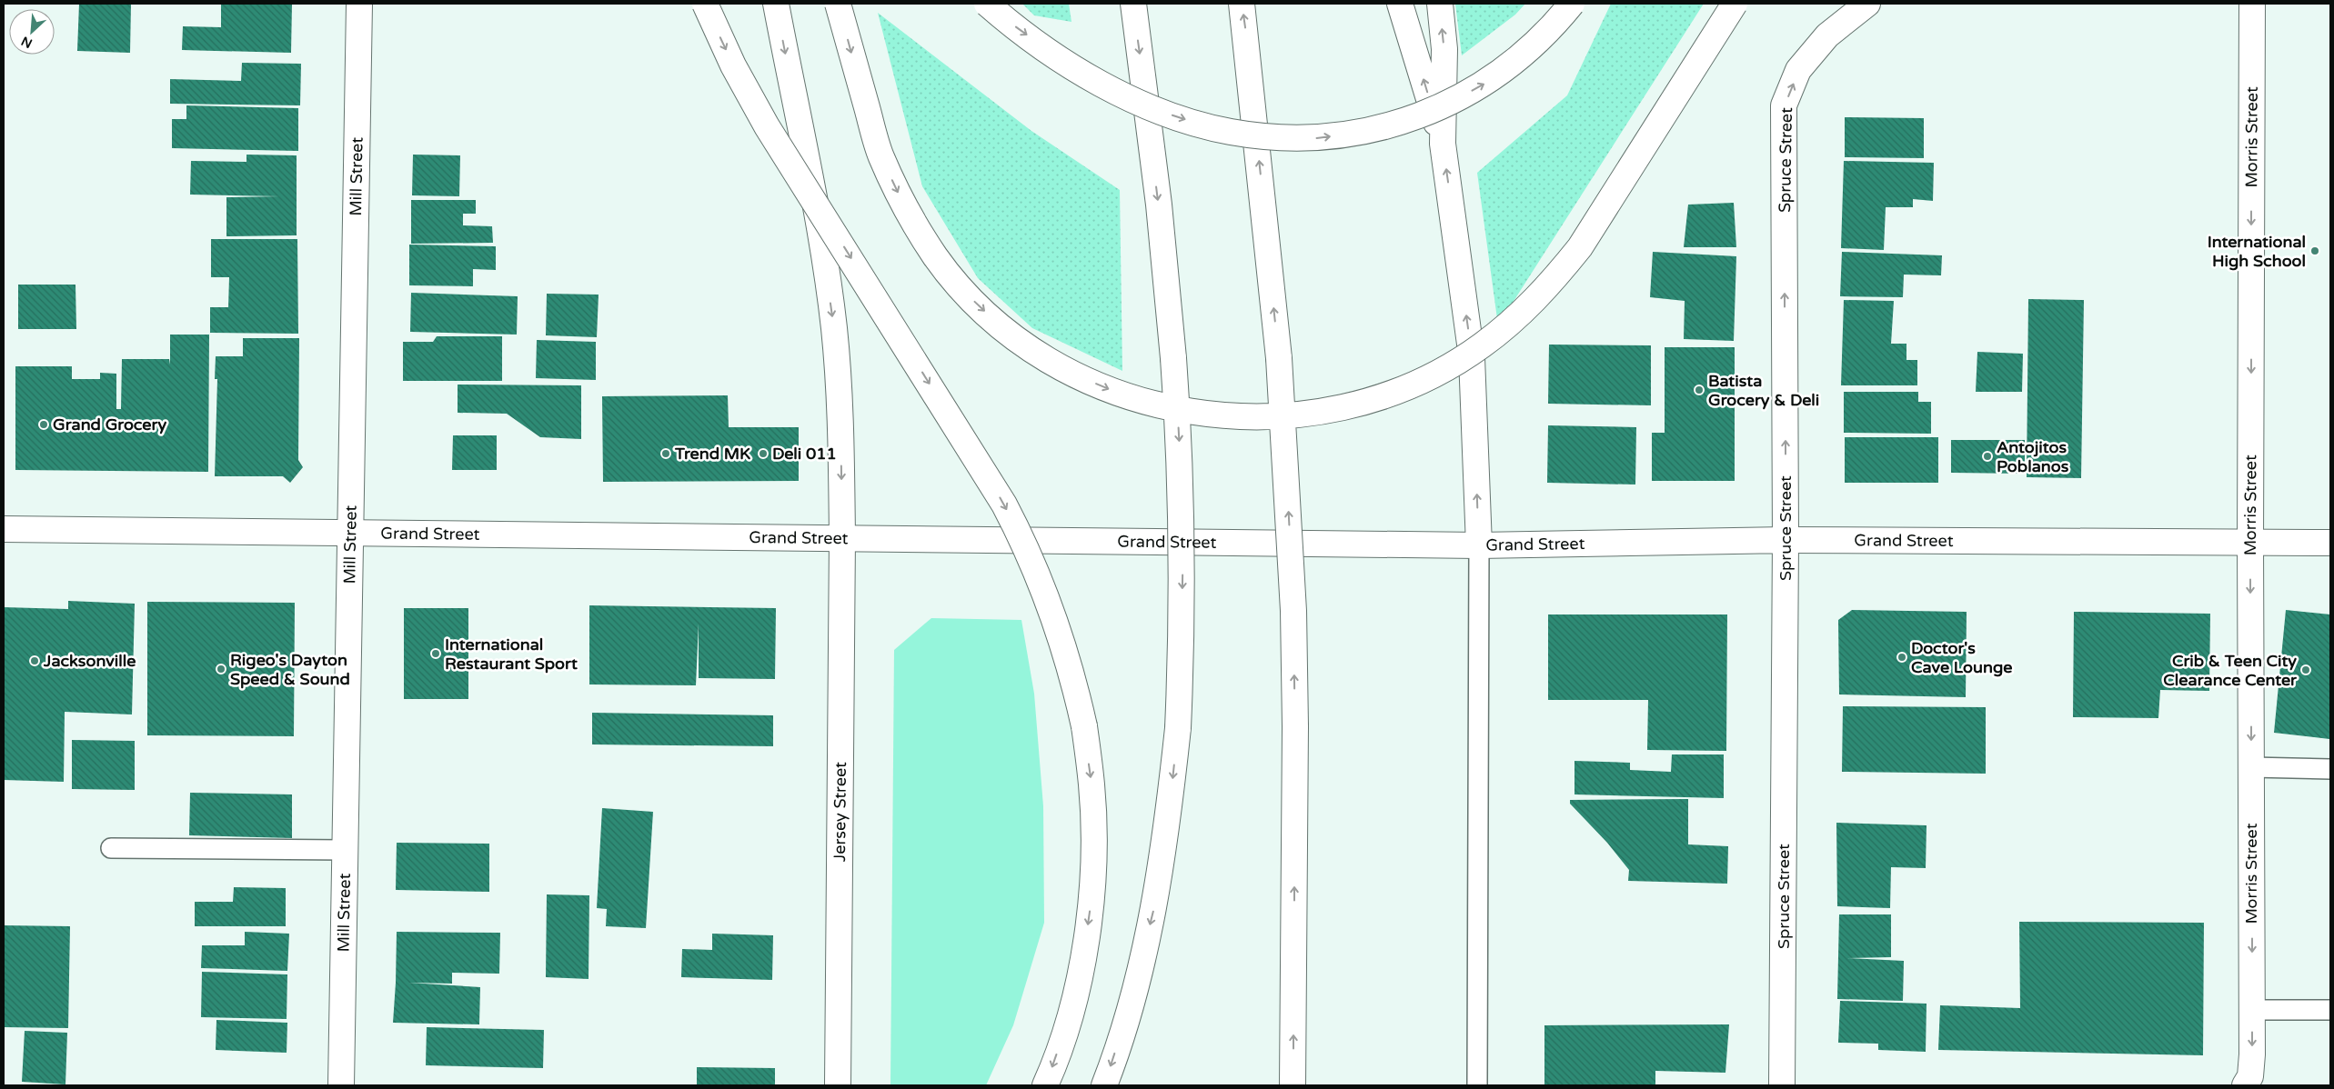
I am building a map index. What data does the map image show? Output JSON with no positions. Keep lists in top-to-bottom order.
{
  "streets": {
    "main road": [
      "Morris Street",
      "Spruce Street",
      "Mill Street",
      "Grand Street",
      "Jersey Street"
    ]
  },
  "crossings": [
    ["Morris Street", "Grand Street"],
    ["Spruce Street", "Grand Street"],
    ["Mill Street", "Grand Street"],
    ["Grand Street", "Jersey Street"]
  ],
  "one_way": ["Morris Street", "Spruce Street"],
  "places": [
    "International High School",
    "Batista Grocery & Deli",
    "Grand Grocery",
    "Trend MK",
    "Deli 011",
    "Antojitos Poblanos",
    "International Restaurant Sport",
    "Doctor's Cave Lounge",
    "Jacksonville",
    "Rigeo's Dayton Speed & Sound",
    "Crib & Teen City Clearance Center"
  ],
  "north": "bottom left"
}
